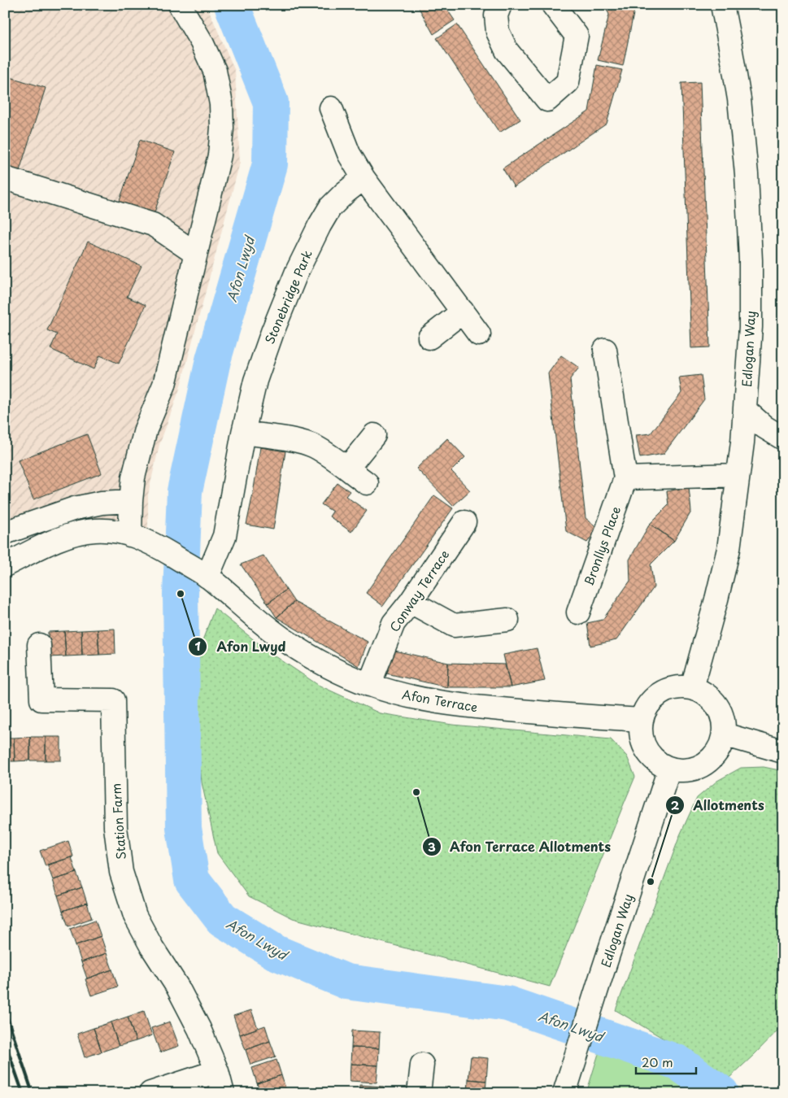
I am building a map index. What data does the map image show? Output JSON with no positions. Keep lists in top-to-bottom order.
{
  "streets": {
    "street": [
      "Stonebridge Park",
      "Edlogan Way",
      "Bronllys Place",
      "Conway Terrace",
      "Afon Terrace",
      "Station Farm"
    ]
  },
  "crossings": [
    ["Stonebridge Park", "Afon Terrace"],
    ["Edlogan Way", "Afon Terrace"],
    ["Conway Terrace", "Afon Terrace"]
  ],
  "water": ["Afon Lwyd"],
  "places": ["Afon Lwyd", "Afon Terrace Allotments", "Allotments"],
  "scale_bar": "20 m"
}
